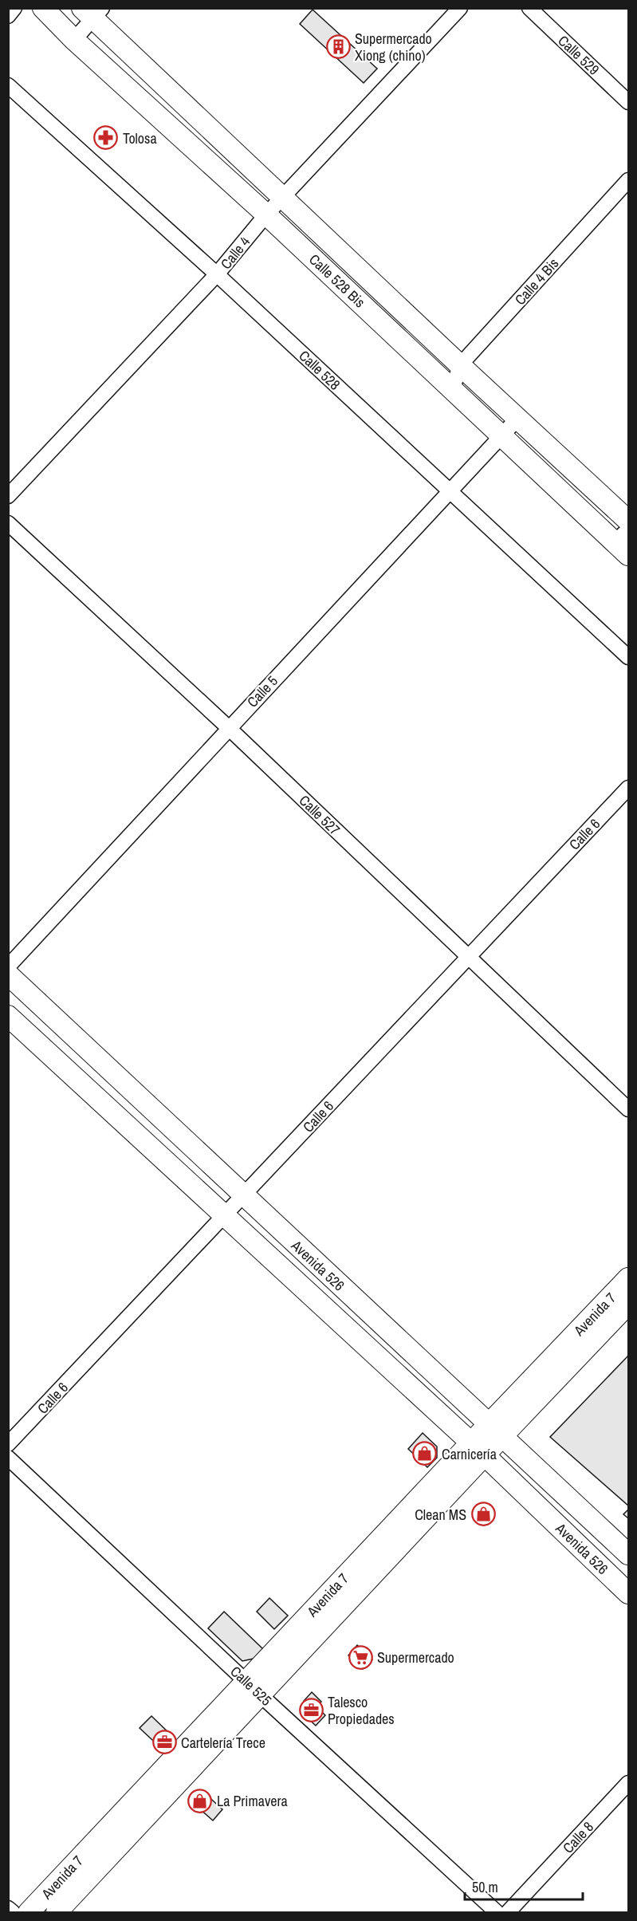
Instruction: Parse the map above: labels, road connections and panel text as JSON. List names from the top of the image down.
{
  "streets": {
    "main road": ["Calle 528 Bis", "Avenida 526", "Avenida 7"],
    "street": [
      "Calle 529",
      "Calle 4",
      "Calle 4 Bis",
      "Calle 528",
      "Calle 5",
      "Calle 527",
      "Calle 6",
      "Calle 525",
      "Calle 8"
    ]
  },
  "crossings": [
    ["Calle 4", "Calle 528 Bis"],
    ["Calle 4", "Calle 528"],
    ["Calle 528 Bis", "Calle 4 Bis"],
    ["Calle 528 Bis", "Calle 5"],
    ["Calle 528", "Calle 5"],
    ["Calle 5", "Calle 527"],
    ["Calle 527", "Calle 6"],
    ["Calle 6", "Avenida 526"],
    ["Avenida 526", "Avenida 7"],
    ["Avenida 7", "Calle 525"]
  ],
  "places": {
    "building": ["Supermercado Xiong (chino)"],
    "pharmacy": ["Tolosa"],
    "shop": ["Carnicería", "Clean MS", "La Primavera"],
    "supermarket": ["Supermercado"],
    "office": ["Talesco Propiedades", "Cartelería Trece"]
  },
  "scale_bar": "50 m"
}
